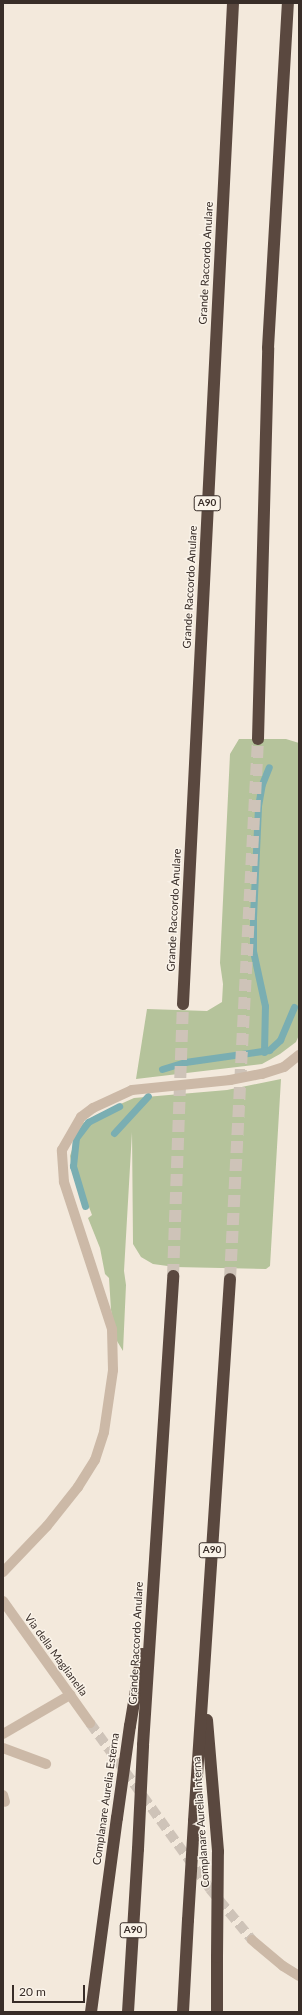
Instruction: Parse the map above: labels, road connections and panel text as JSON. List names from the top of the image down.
{
  "streets": {
    "highway": [
      "Grande Raccordo Anulare",
      "A90",
      "Complanare Aurelia Esterna",
      "Complanare Aurelia Interna"
    ],
    "street": ["Via della Maglianella"]
  },
  "crossings": [
    ["Grande Raccordo Anulare", "Complanare Aurelia Esterna"],
    ["A90", "Complanare Aurelia Interna"]
  ],
  "scale_bar": "20 m"
}
